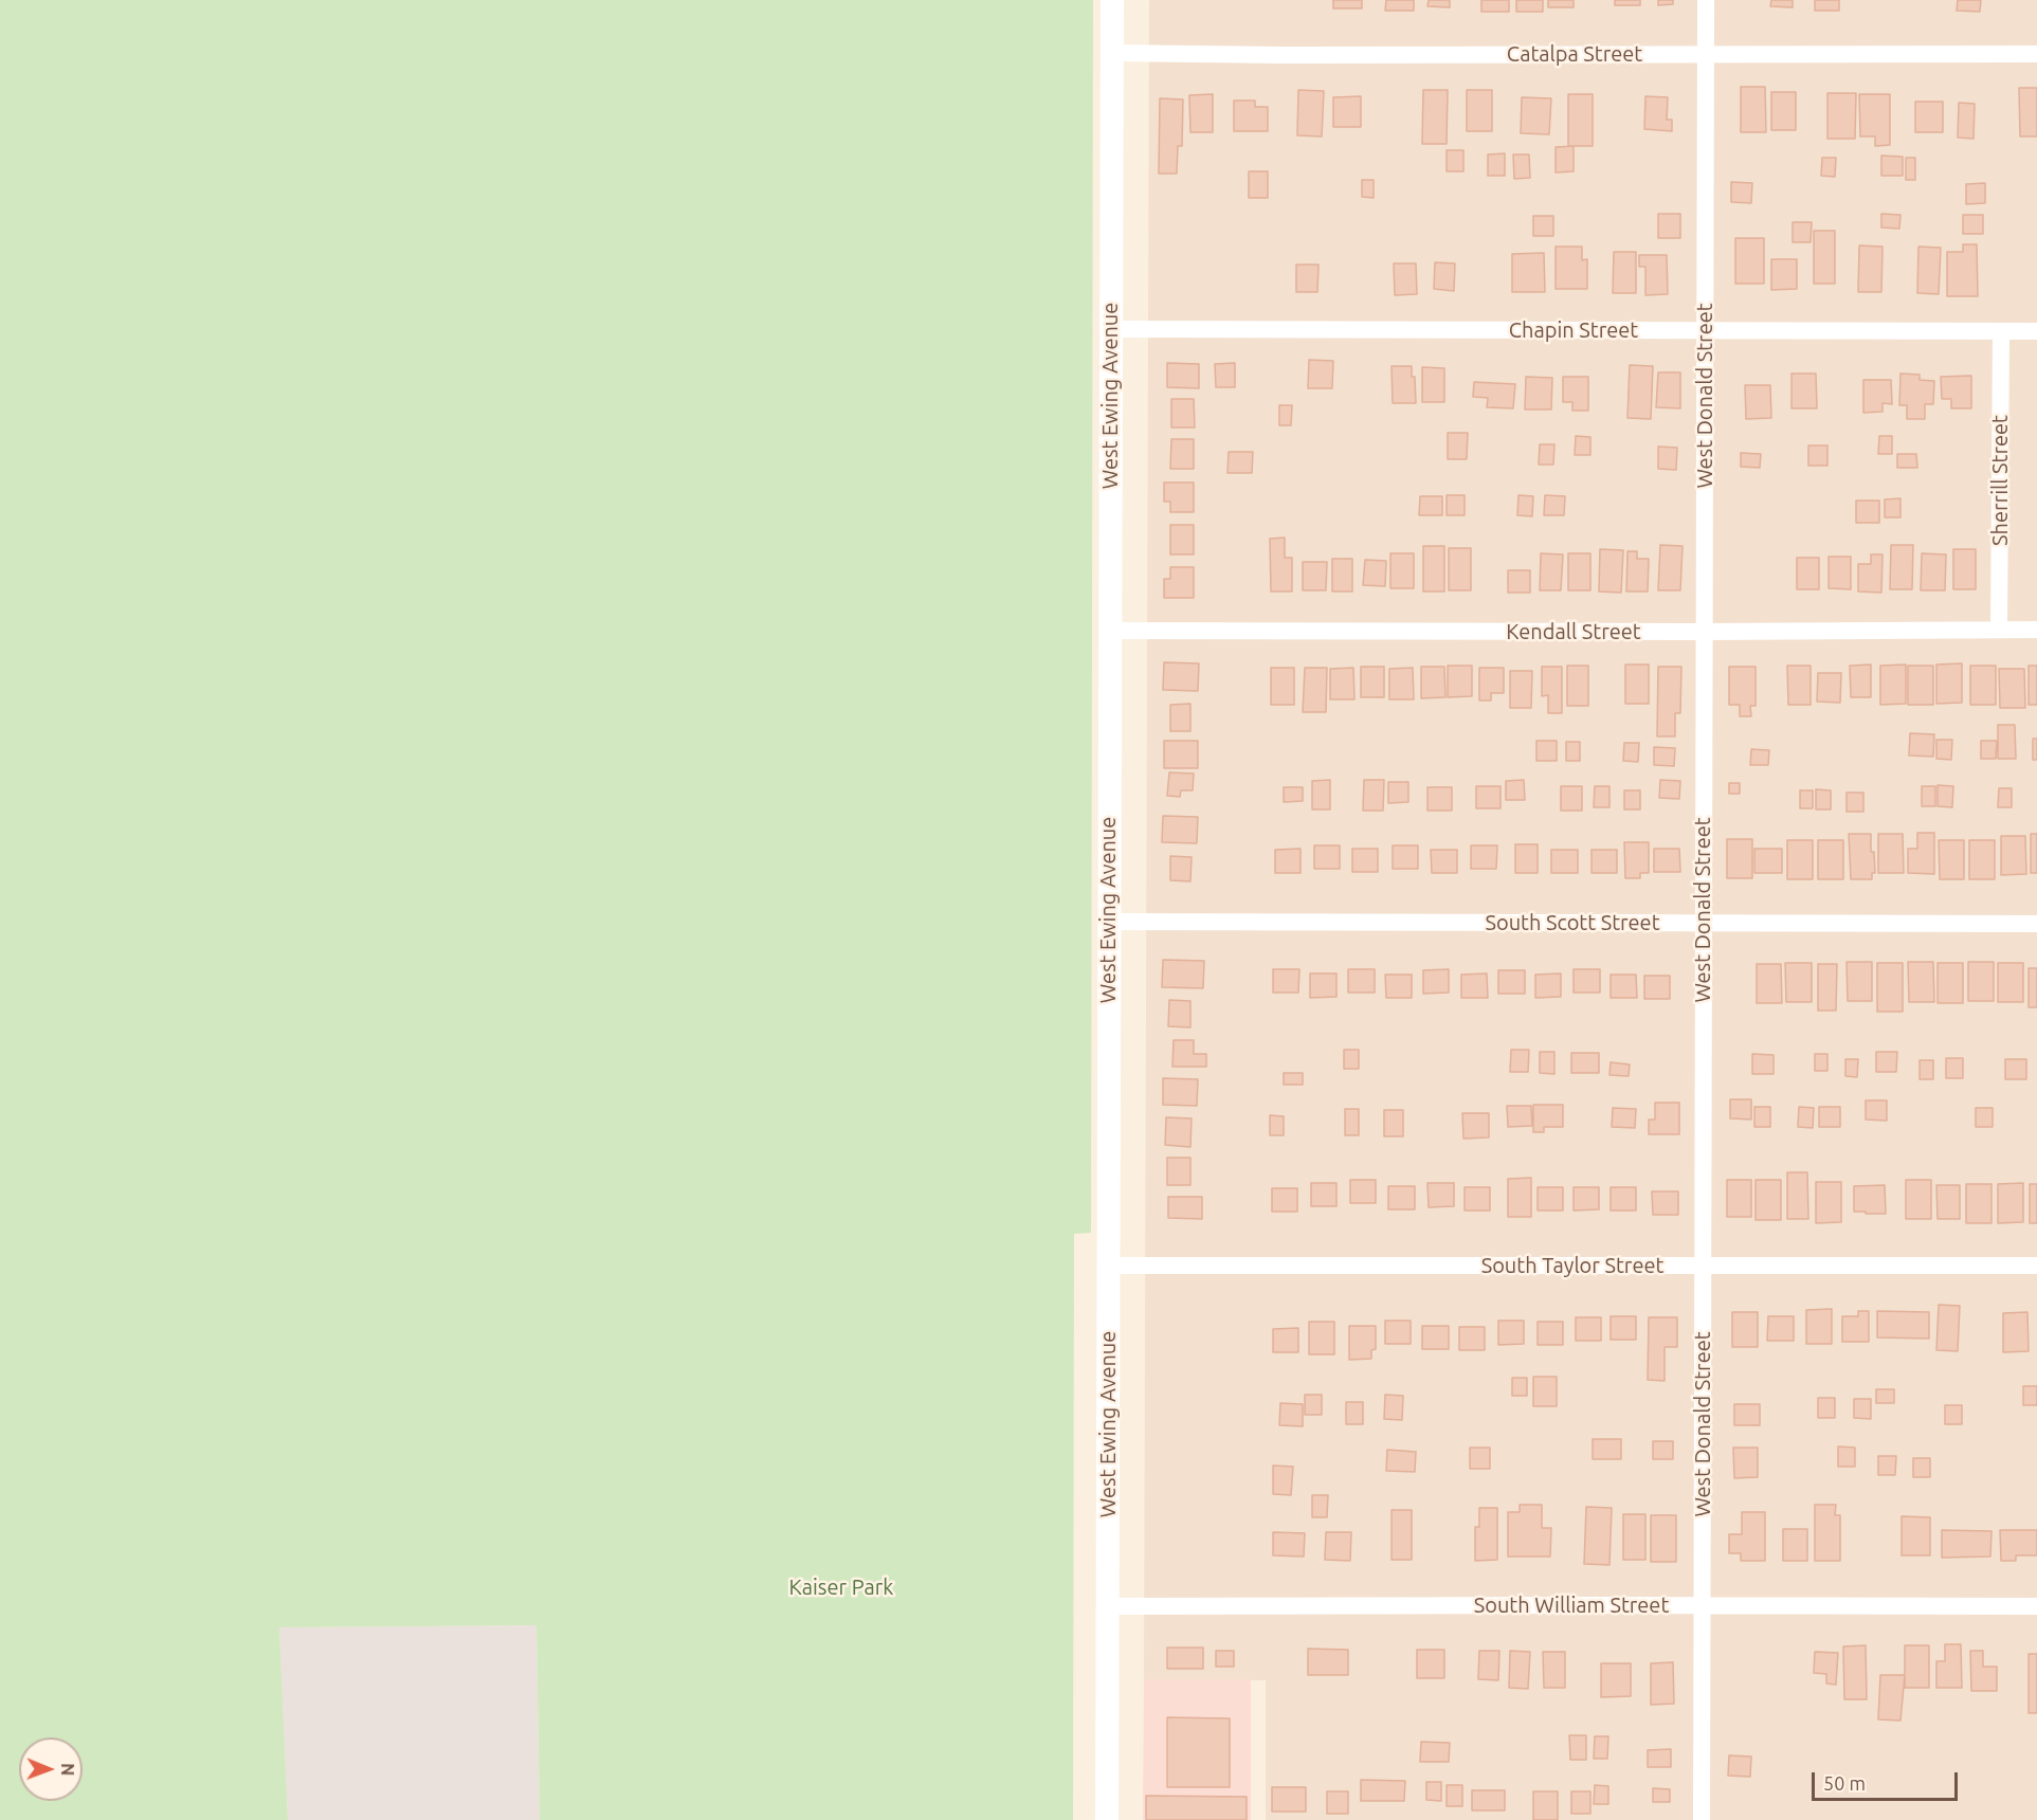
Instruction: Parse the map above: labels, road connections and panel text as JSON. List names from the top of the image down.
{
  "streets": {
    "street": [
      "Catalpa Street",
      "Chapin Street",
      "West Ewing Avenue",
      "West Donald Street",
      "Sherrill Street",
      "Kendall Street",
      "South Scott Street",
      "South Taylor Street",
      "South William Street"
    ]
  },
  "crossings": [
    ["Catalpa Street", "West Ewing Avenue"],
    ["Catalpa Street", "West Donald Street"],
    ["Chapin Street", "West Ewing Avenue"],
    ["Chapin Street", "West Donald Street"],
    ["Chapin Street", "Sherrill Street"],
    ["West Ewing Avenue", "Kendall Street"],
    ["West Ewing Avenue", "South Scott Street"],
    ["West Ewing Avenue", "South Taylor Street"],
    ["West Ewing Avenue", "South William Street"],
    ["West Donald Street", "Kendall Street"],
    ["West Donald Street", "South Scott Street"],
    ["West Donald Street", "South Taylor Street"],
    ["West Donald Street", "South William Street"],
    ["Sherrill Street", "Kendall Street"]
  ],
  "parks": ["Kaiser Park"],
  "scale_bar": "50 m",
  "north": "right"
}
